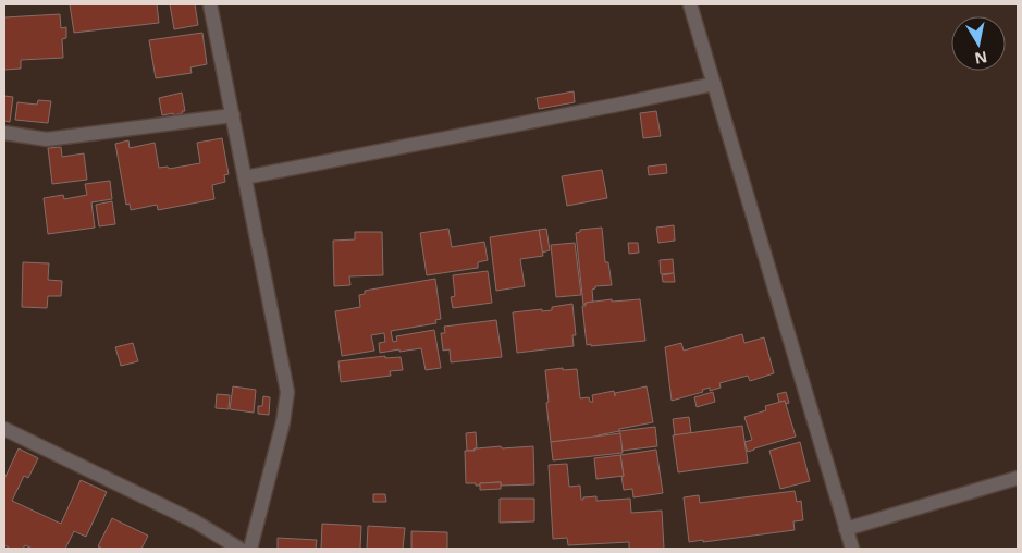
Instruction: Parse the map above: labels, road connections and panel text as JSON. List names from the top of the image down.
{
  "north": "bottom"
}
